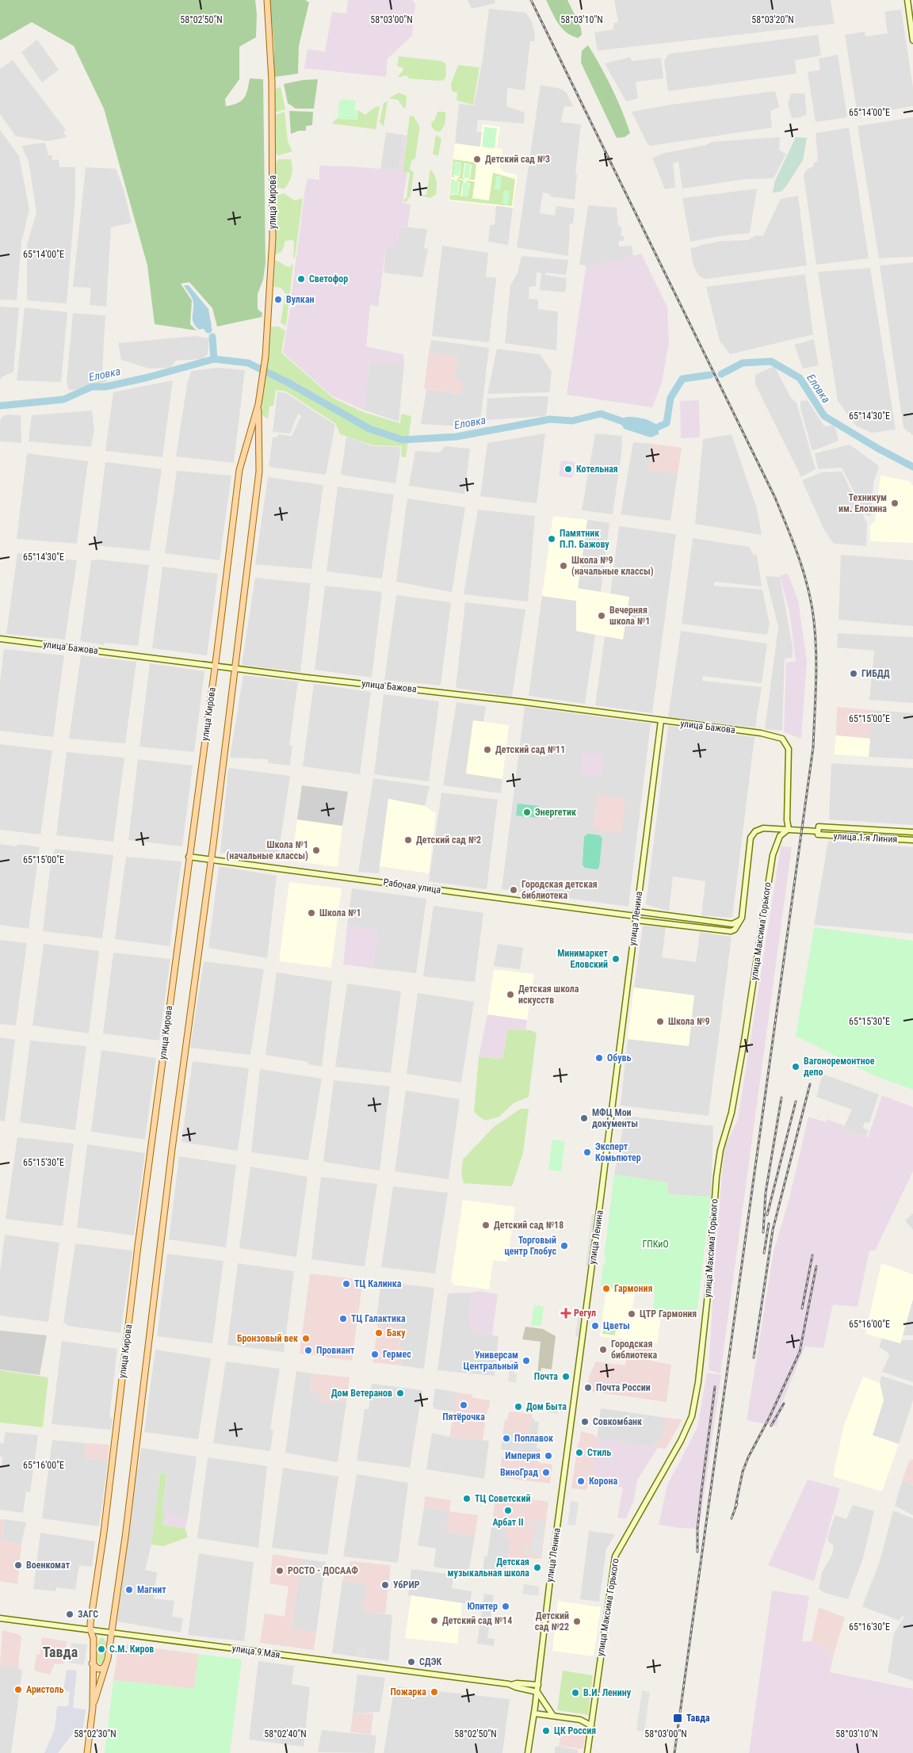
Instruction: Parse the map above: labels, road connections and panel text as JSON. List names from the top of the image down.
{
  "streets": {
    "main road": ["улица Кирова"],
    "street": [
      "улица Бажова",
      "улица 1-я Линия",
      "Рабочая улица",
      "улица Ленина",
      "улица Максима Горького",
      "улица 9 Мая"
    ]
  },
  "crossings": [
    ["улица Кирова", "улица Бажова"],
    ["улица Кирова", "Рабочая улица"],
    ["улица Кирова", "улица 9 Мая"],
    ["улица Бажова", "улица 1-я Линия"],
    ["улица Бажова", "улица Ленина"],
    ["улица Бажова", "улица Максима Горького"],
    ["улица 1-я Линия", "Рабочая улица"],
    ["улица 1-я Линия", "улица Максима Горького"],
    ["Рабочая улица", "улица Ленина"],
    ["улица Ленина", "улица 9 Мая"]
  ],
  "districts": ["Тавда"],
  "water": ["Еловка"],
  "parks": ["ГПКиО"],
  "places": {
    "other": [
      "Детский сад №3",
      "Светофор",
      "Вулкан",
      "Котельная",
      "Техникум им. Елохина",
      "Памятник П.П. Бажову",
      "Школа №9 (начальные классы)",
      "Вечерняя школа №1",
      "ГИБДД",
      "Детский сад №11",
      "Энергетик",
      "Детский сад №2",
      "Школа №1 (начальные классы)",
      "Городская детская библиотека",
      "Школа №1",
      "Минимаркет Еловский",
      "Детская школа искусств",
      "Школа №9",
      "Обувь",
      "Вагоноремонтное депо",
      "МФЦ Мои документы",
      "Эксперт Комьпютер",
      "Детский сад №18",
      "Торговый центр Глобус",
      "ТЦ Калинка",
      "Гармония",
      "ЦТР Гармония",
      "ТЦ Галактика",
      "Цветы",
      "Баку",
      "Бронзовый век",
      "Городская библиотека",
      "Провиант",
      "Гермес",
      "Универсам Центральный",
      "Почта",
      "Почта России",
      "Дом Ветеранов",
      "Пятёрочка",
      "Дом Быта",
      "Совкомбанк",
      "Поплавок",
      "Стиль",
      "Империя",
      "ВиноГрад",
      "Корона",
      "ТЦ Советский",
      "Арбат II",
      "Военкомат",
      "Детская музыкальная школа",
      "РОСТО - ДОСААФ",
      "УбРИР",
      "Магнит",
      "Юпитер",
      "ЗАГС",
      "Детский сад №14",
      "Детский сад №22",
      "С.М. Киров",
      "СДЭК",
      "Аристоль",
      "Пожарка",
      "В.И. Ленину",
      "ЦК Россия"
    ],
    "health": ["Регул"],
    "transit": ["Тавда"]
  },
  "coordinates": [
    "58°02'50\"N",
    "58°03'00\"N",
    "58°03'10\"N",
    "58°03'20\"N",
    "65°14'00\"E",
    "65°14'30\"E",
    "65°15'00\"E",
    "65°15'30\"E",
    "65°16'00\"E",
    "65°16'30\"E",
    "58°02'30\"N",
    "58°02'40\"N"
  ]
}
